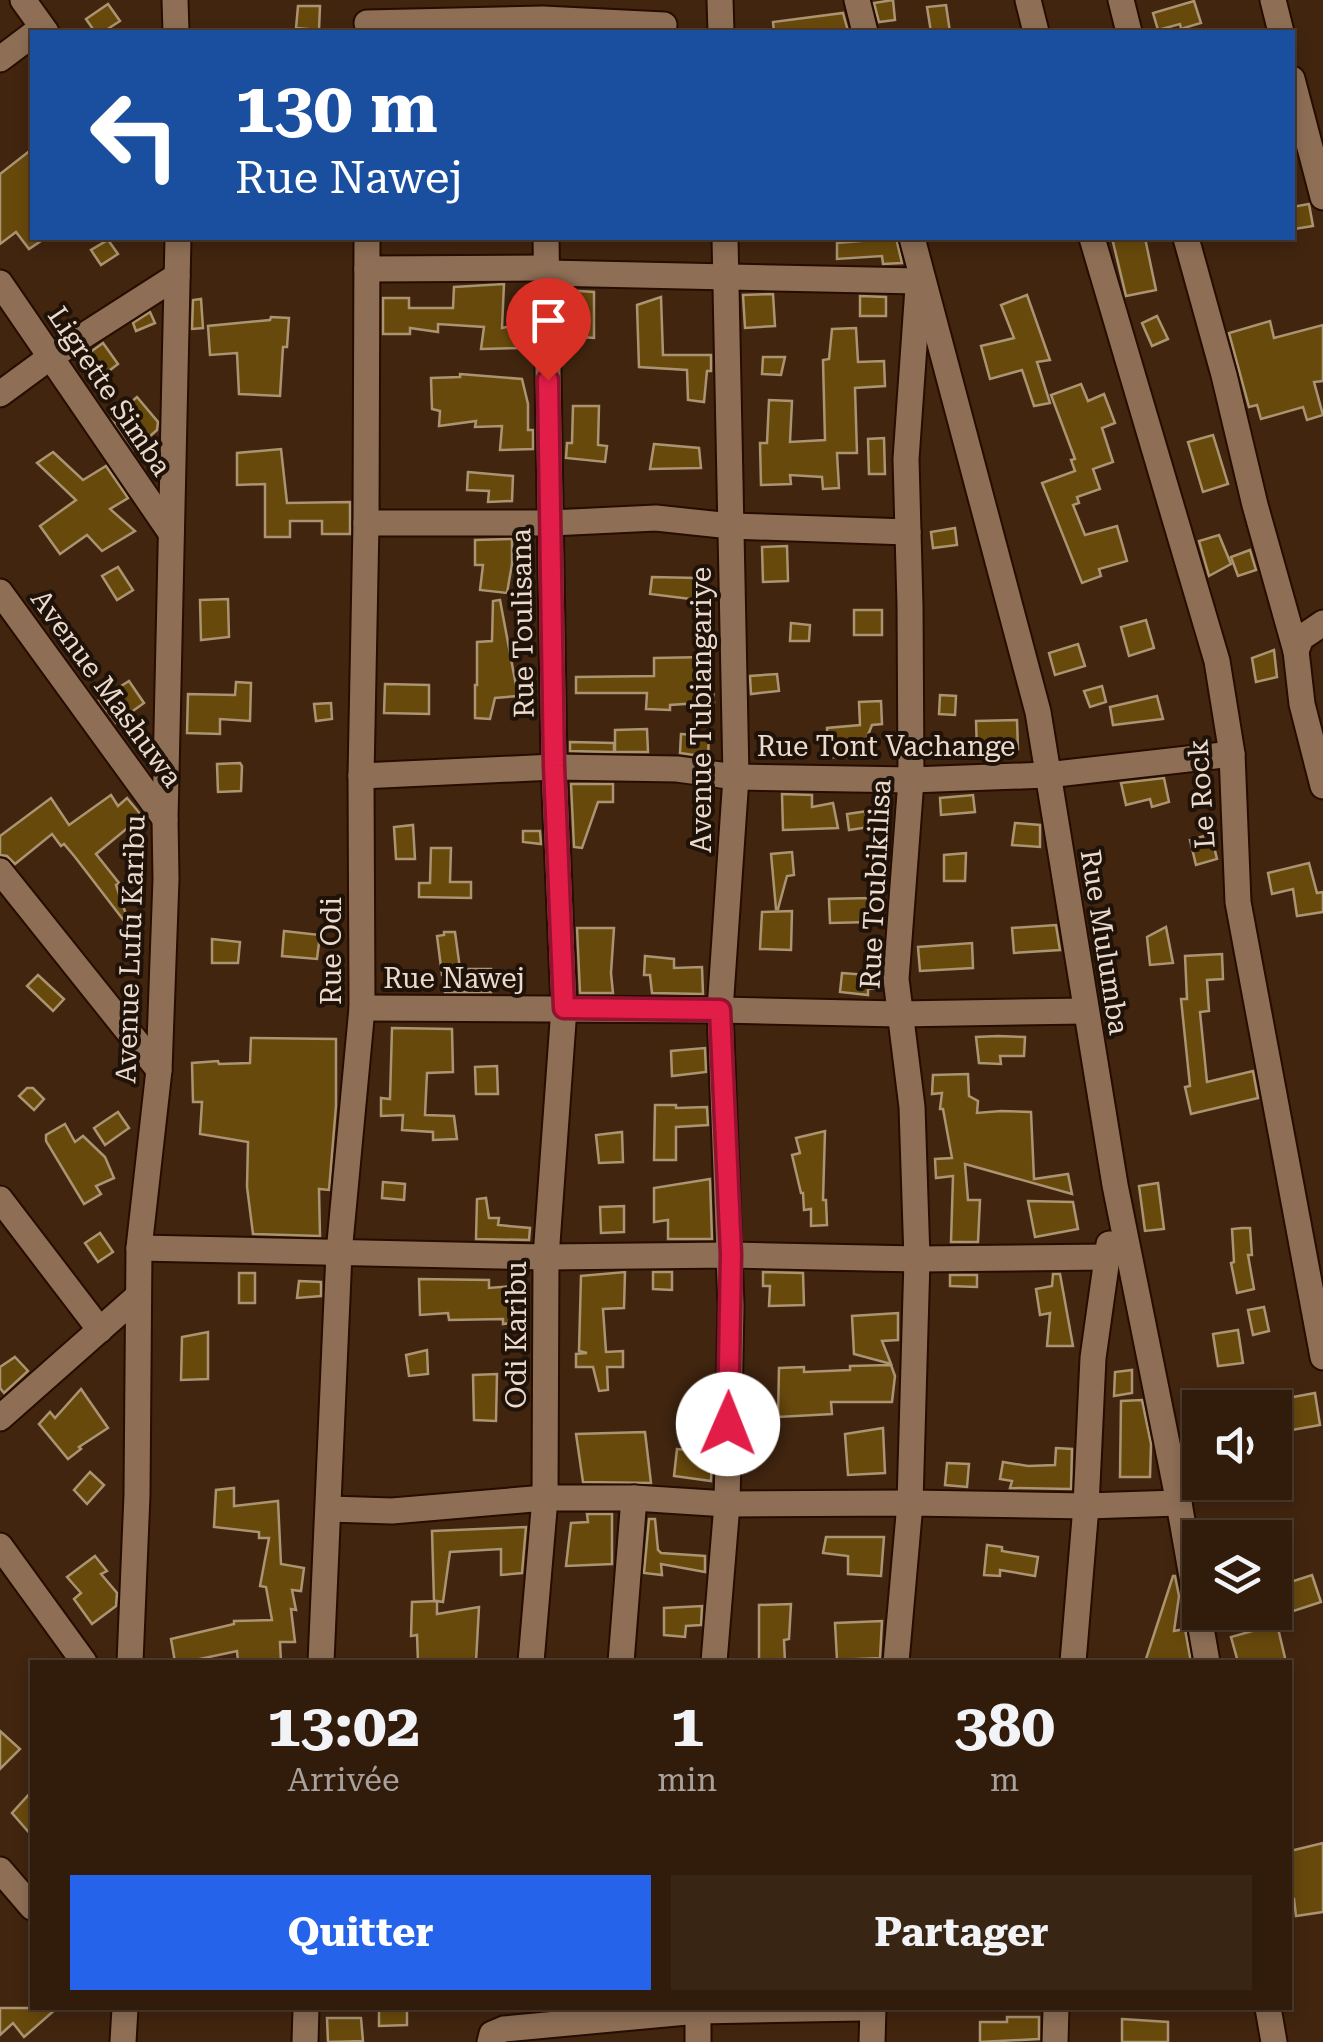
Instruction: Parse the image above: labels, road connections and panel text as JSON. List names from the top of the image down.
{
  "streets": {
    "street": [
      "Ligrette Simba",
      "Rue Toulisana",
      "Avenue Mashuwa",
      "Avenue Tubiangariye",
      "Rue Tont Vachange",
      "Le Rock",
      "Rue Toubikilisa",
      "Rue Mulumba",
      "Avenue Lufu Karibu",
      "Rue Odi",
      "Rue Nawej",
      "Odi Karibu"
    ]
  },
  "crossings": [
    ["Ligrette Simba", "Avenue Lufu Karibu"],
    ["Rue Toulisana", "Rue Tont Vachange"],
    ["Rue Toulisana", "Rue Nawej"],
    ["Rue Toulisana", "Odi Karibu"],
    ["Avenue Mashuwa", "Avenue Lufu Karibu"],
    ["Avenue Tubiangariye", "Rue Tont Vachange"],
    ["Avenue Tubiangariye", "Rue Nawej"],
    ["Rue Tont Vachange", "Le Rock"],
    ["Rue Tont Vachange", "Rue Toubikilisa"],
    ["Rue Tont Vachange", "Rue Mulumba"],
    ["Rue Tont Vachange", "Rue Odi"],
    ["Rue Toubikilisa", "Rue Mulumba"],
    ["Rue Toubikilisa", "Rue Nawej"],
    ["Rue Mulumba", "Rue Nawej"],
    ["Rue Odi", "Rue Nawej"],
    ["Rue Nawej", "Odi Karibu"]
  ],
  "page": {
    "turn": ["130 m", "Rue Nawej"],
    "eta": [
      "13:02",
      "Arrivée",
      "1",
      "min",
      "380",
      "m"
    ],
    "buttons": ["Quitter", "Partager"]
  }
}
